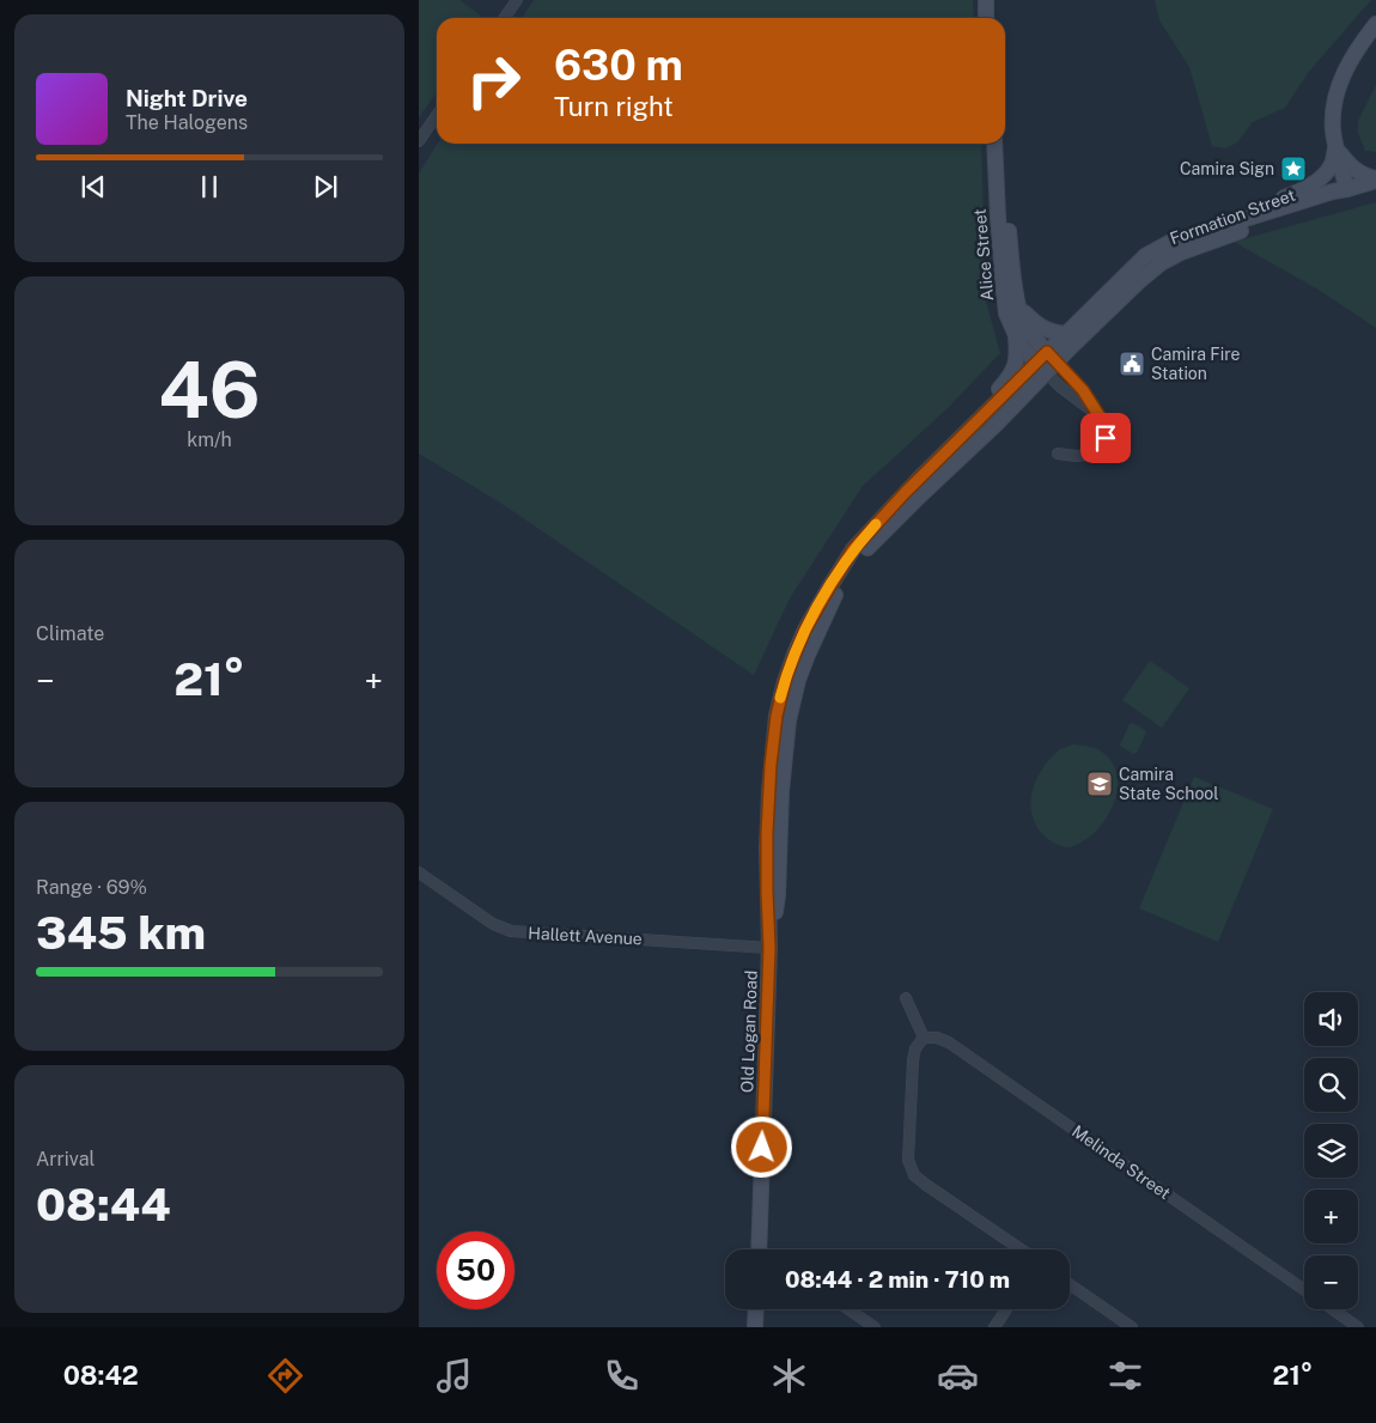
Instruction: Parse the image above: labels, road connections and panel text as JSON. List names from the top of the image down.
{
  "streets": {
    "main road": ["Formation Street", "Alice Street", "Old Logan Road"],
    "street": ["Hallett Avenue", "Melinda Street"]
  },
  "crossings": [
    ["Formation Street", "Alice Street"],
    ["Formation Street", "Old Logan Road"],
    ["Alice Street", "Old Logan Road"],
    ["Hallett Avenue", "Old Logan Road"]
  ],
  "places": {
    "place": ["Camira Sign"],
    "public building": ["Camira Fire Station"],
    "school or university": ["Camira State School"]
  },
  "page": {
    "turn": ["630 m", "Turn right"],
    "song": ["Night Drive", "The Halogens"],
    "tile": [
      ["46", "km/h"],
      "Climate",
      ["Range · 69%", "345 km"],
      ["Arrival", "08:44"]
    ],
    "heat": ["−", "21°", "+"],
    "map_buttons": ["+", "−"],
    "limit": "50",
    "trip": "08:44 · 2 min · 710 m",
    "tabs": ["08:42", "21°"]
  }
}
